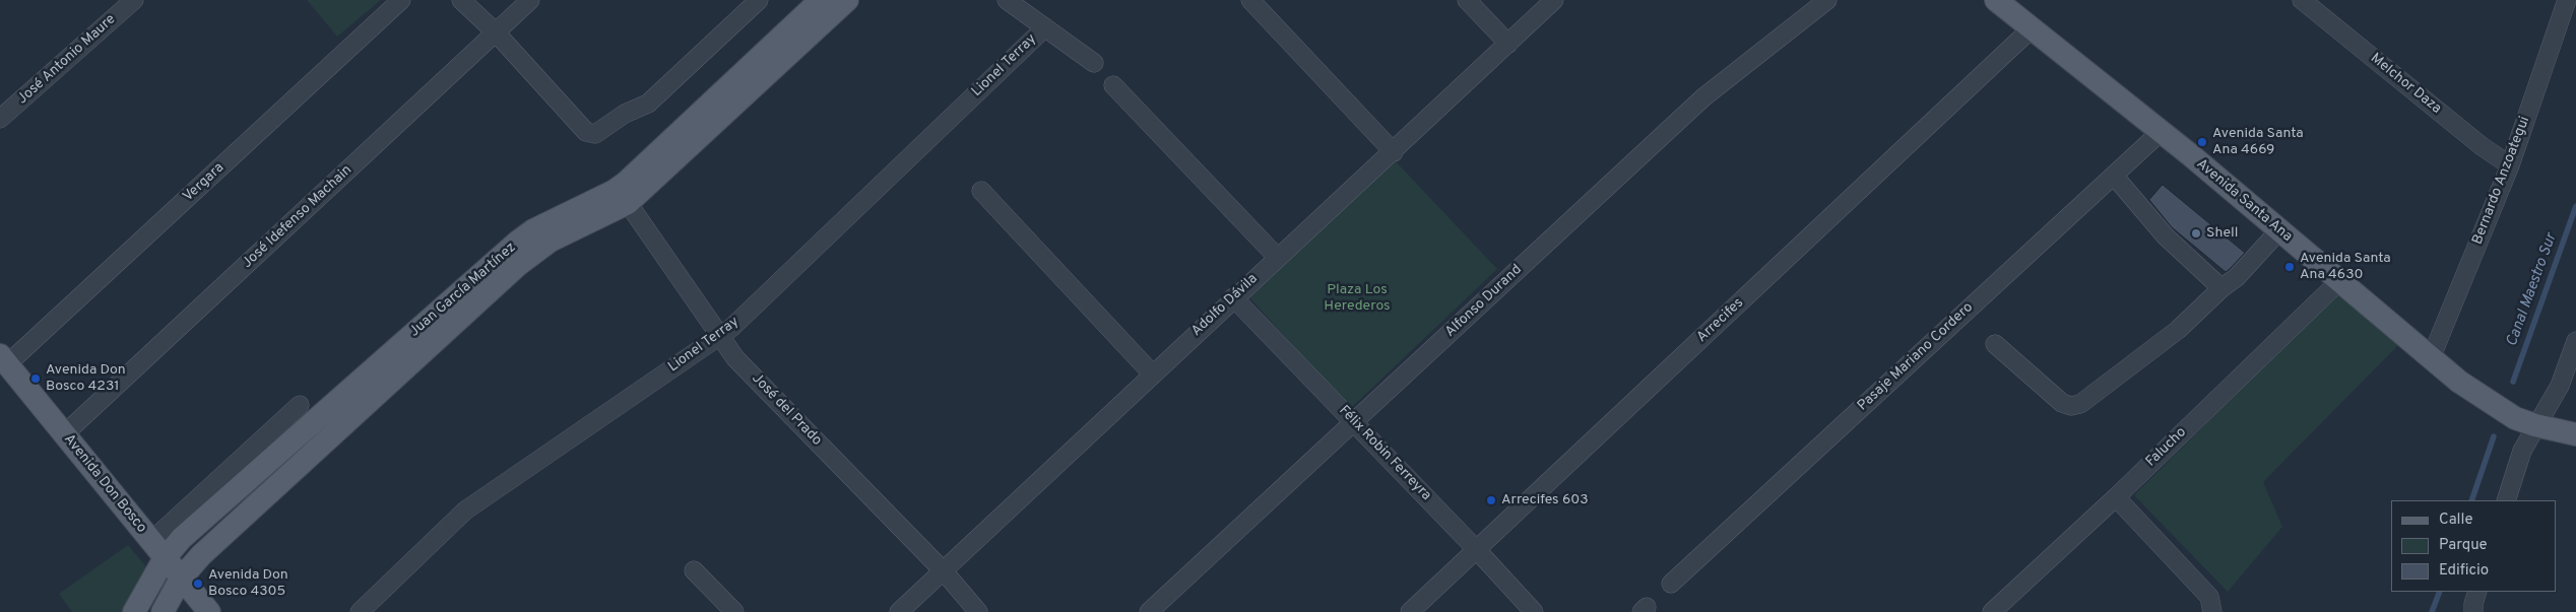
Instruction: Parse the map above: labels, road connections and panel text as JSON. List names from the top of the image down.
{
  "streets": {
    "main road": ["Avenida Santa Ana", "Juan García Martínez", "Avenida Don Bosco"],
    "street": [
      "José Antonio Maure",
      "Lionel Terray",
      "Melchor Daza",
      "Bernardo Anzoategui",
      "Vergara",
      "José Idefenso Machain",
      "Alfonso Durand",
      "Adolfo Dávila",
      "Arrecifes",
      "Pasaje Mariano Cordero",
      "José del Prado",
      "Falucho",
      "Félix Robin Ferreyra"
    ]
  },
  "crossings": [
    ["Lionel Terray", "José del Prado"],
    ["Melchor Daza", "Bernardo Anzoategui"],
    ["Bernardo Anzoategui", "Avenida Santa Ana"],
    ["Vergara", "Avenida Don Bosco"],
    ["Avenida Santa Ana", "Arrecifes"],
    ["Avenida Santa Ana", "Pasaje Mariano Cordero"],
    ["Avenida Santa Ana", "Falucho"],
    ["José Idefenso Machain", "Avenida Don Bosco"],
    ["Juan García Martínez", "José del Prado"],
    ["Juan García Martínez", "Avenida Don Bosco"],
    ["Alfonso Durand", "Félix Robin Ferreyra"],
    ["Adolfo Dávila", "José del Prado"],
    ["Adolfo Dávila", "Félix Robin Ferreyra"],
    ["Arrecifes", "Félix Robin Ferreyra"]
  ],
  "water": ["Canal Maestro Sur"],
  "parks": ["Plaza Los Herederos"],
  "places": [
    "Avenida Santa Ana 4669",
    "Shell",
    "Avenida Santa Ana 4630",
    "Avenida Don Bosco 4231",
    "Arrecifes 603",
    "Avenida Don Bosco 4305"
  ],
  "legend": ["Calle", "Parque", "Edificio"]
}
